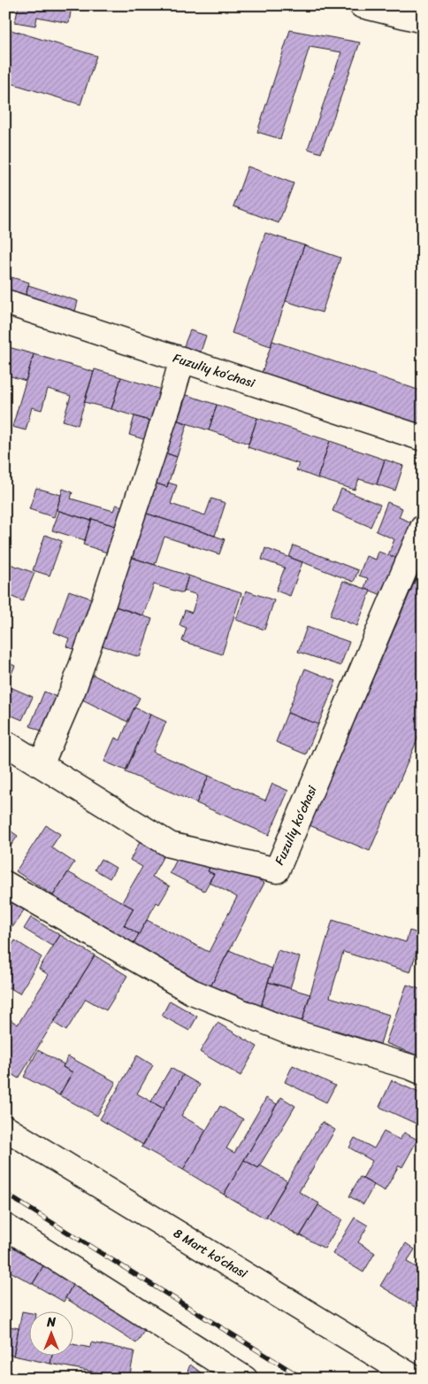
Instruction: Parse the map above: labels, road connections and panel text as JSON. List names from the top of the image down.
{
  "streets": {
    "street": ["Fuzuliy koʻchasi", "8 Mart koʻchasi"]
  },
  "north": "top"
}
